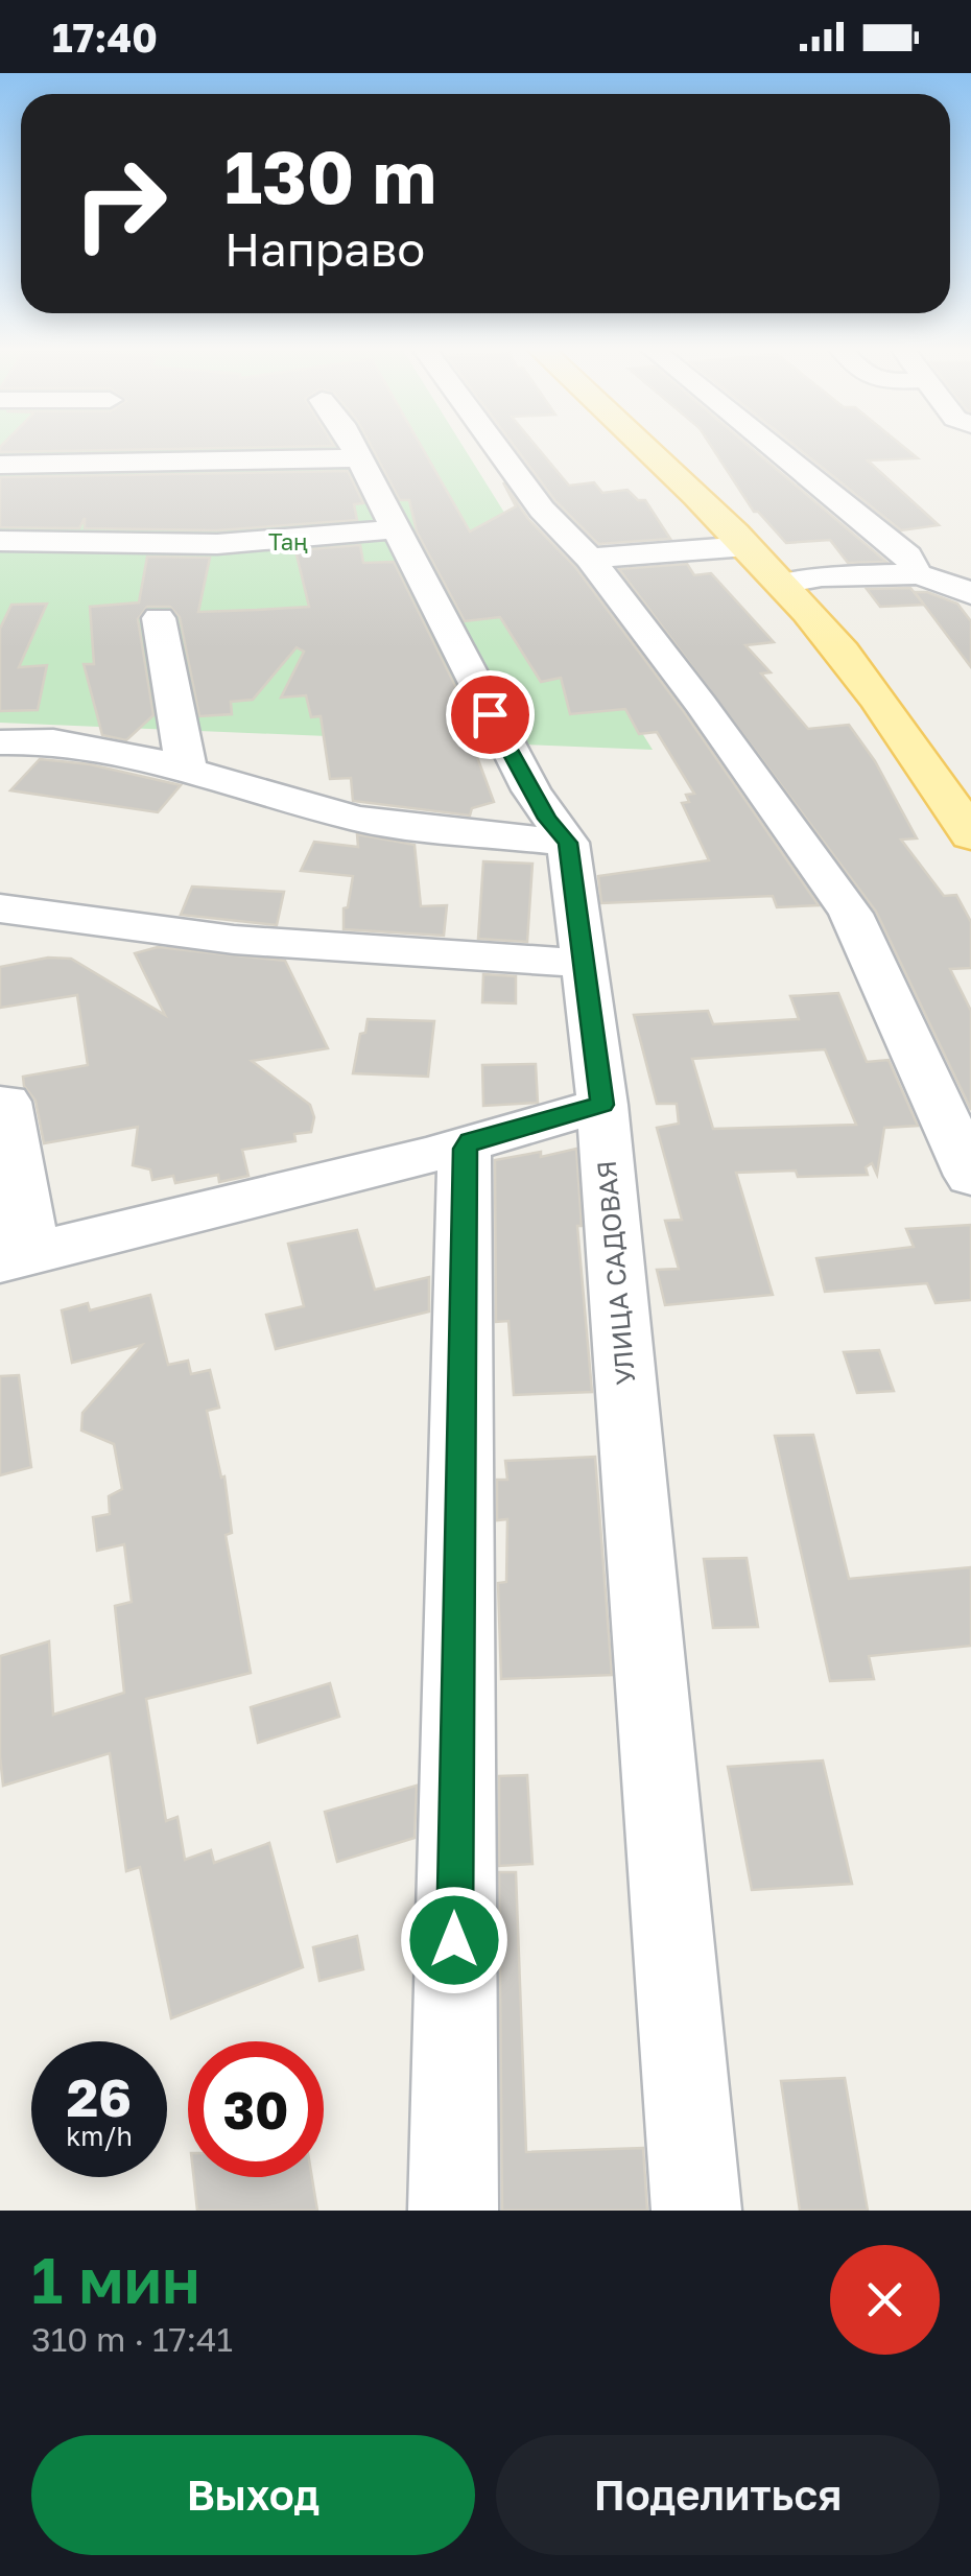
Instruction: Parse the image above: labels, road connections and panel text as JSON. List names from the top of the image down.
{
  "streets": {
    "street": ["УЛИЦА САДОВАЯ"]
  },
  "parks": ["Таң"],
  "page": {
    "status": "17:40",
    "turn": ["130 m", "Направо"],
    "speed": "26 km/h",
    "limit": "30",
    "heading": ["1 мин", "310 m · 17:41"],
    "buttons": ["Выход", "Поделиться"]
  }
}
